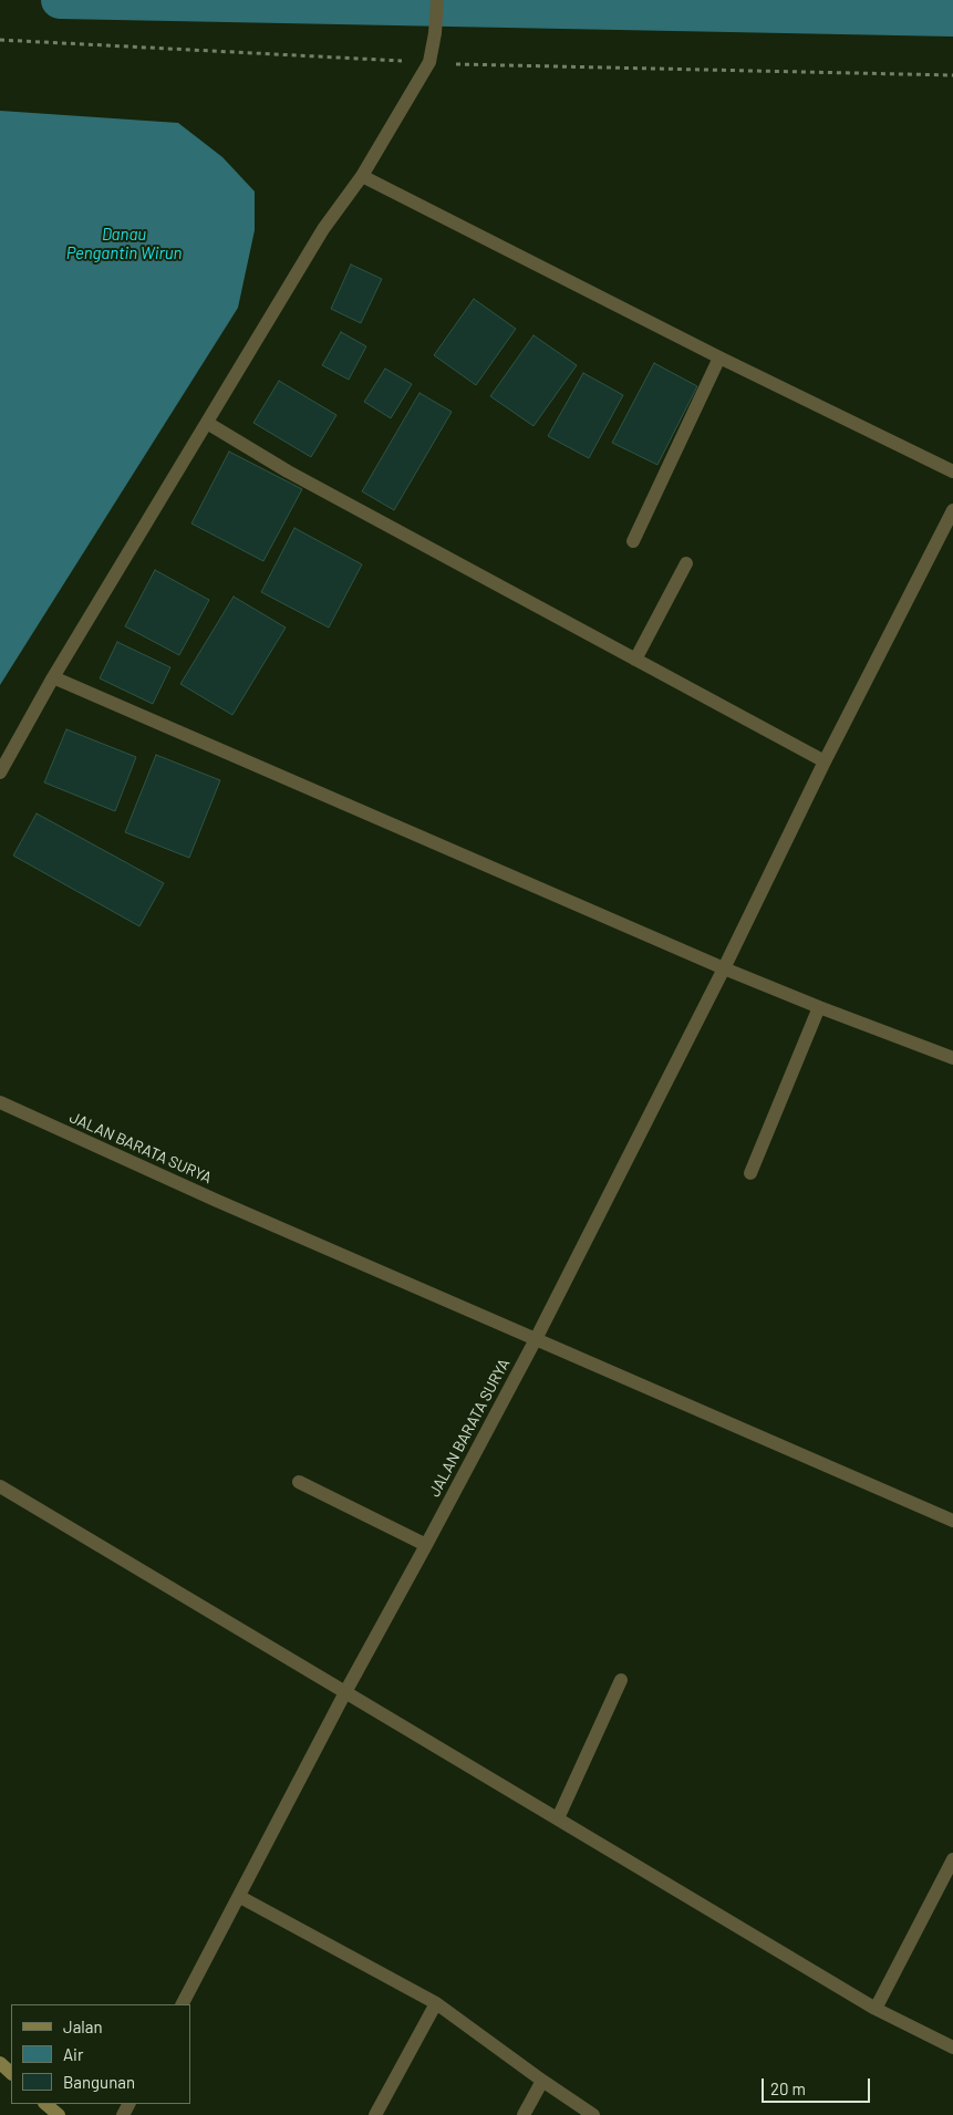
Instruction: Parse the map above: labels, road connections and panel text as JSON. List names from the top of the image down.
{
  "streets": {
    "street": ["JALAN BARATA SURYA"]
  },
  "water": ["Danau Pengantin Wirun"],
  "legend": ["Jalan", "Air", "Bangunan"],
  "scale_bar": "20 m"
}
